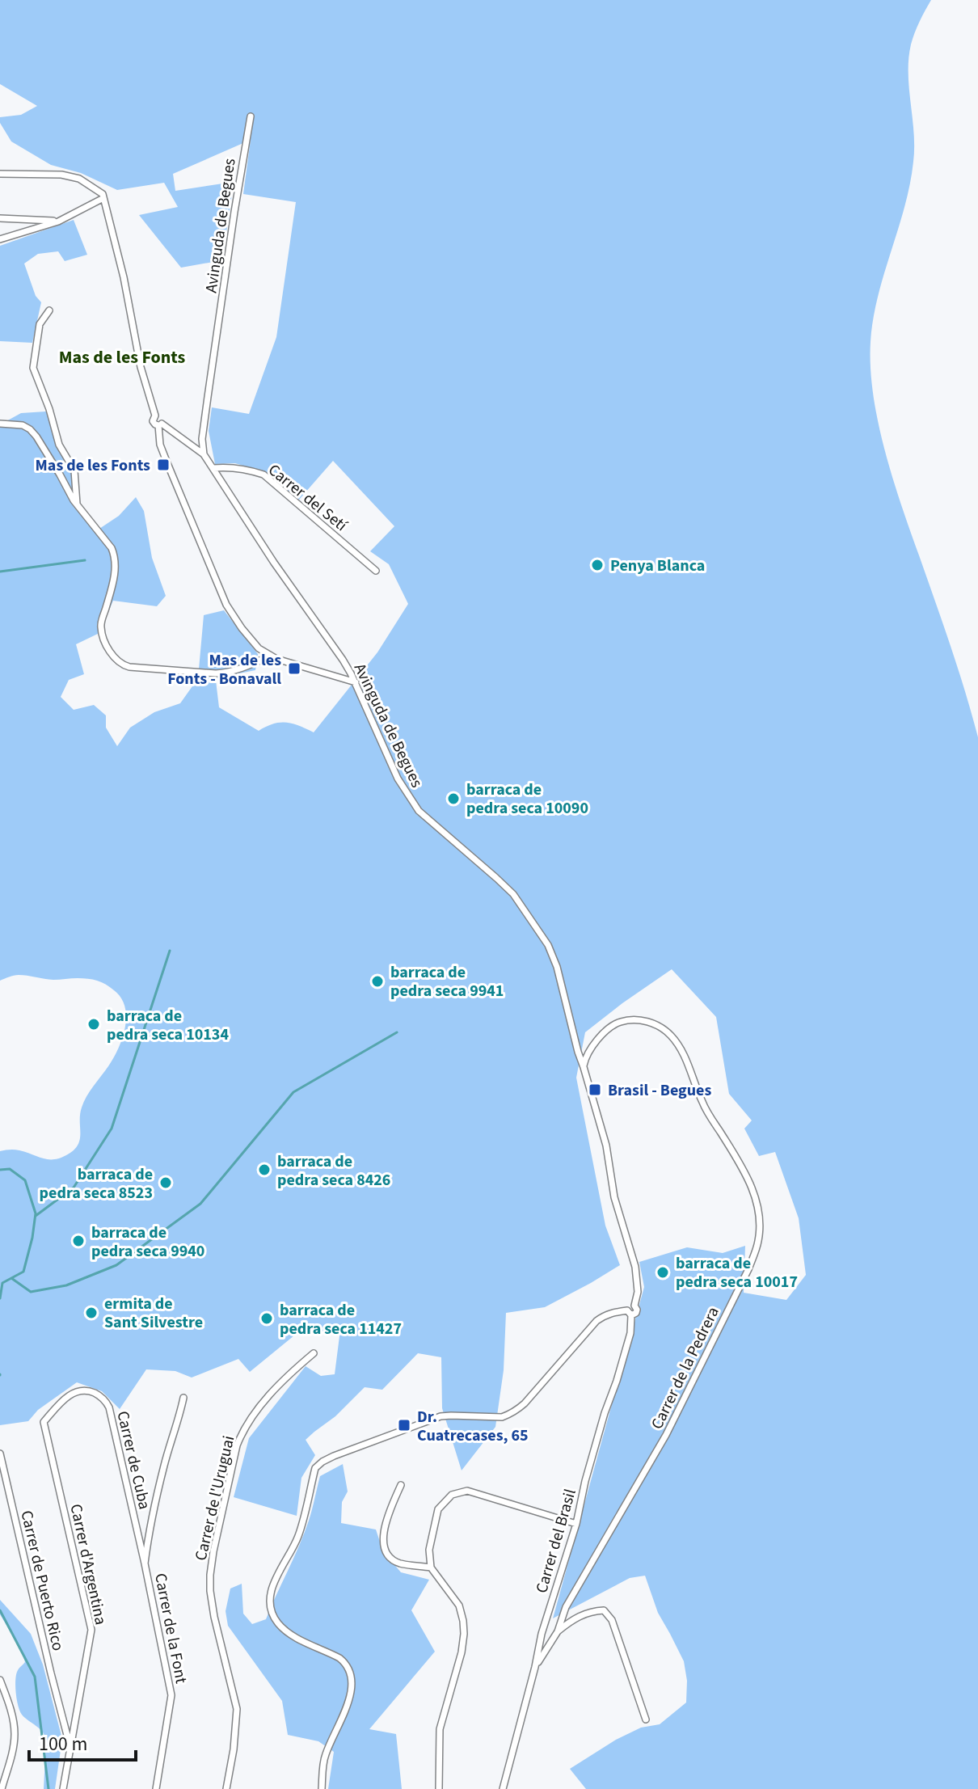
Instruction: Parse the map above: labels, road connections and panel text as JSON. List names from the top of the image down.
{
  "streets": {
    "street": [
      "Avinguda de Begues",
      "Carrer del Setí",
      "Carrer de la Pedrera",
      "Carrer de Cuba",
      "Carrer de l'Uruguai",
      "Carrer del Brasil",
      "Carrer d'Argentina",
      "Carrer de Puerto Rico",
      "Carrer de la Font"
    ]
  },
  "crossings": [
    ["Avinguda de Begues", "Carrer del Setí"],
    ["Avinguda de Begues", "Carrer de la Pedrera"],
    ["Avinguda de Begues", "Carrer del Brasil"],
    ["Carrer de la Pedrera", "Carrer del Brasil"],
    ["Carrer de Cuba", "Carrer d'Argentina"],
    ["Carrer de Cuba", "Carrer de la Font"],
    ["Carrer d'Argentina", "Carrer de Puerto Rico"]
  ],
  "districts": ["Mas de les Fonts"],
  "places": {
    "transit": [
      "Mas de les Fonts",
      "Mas de les Fonts - Bonavall",
      "Brasil - Begues",
      "Dr. Cuatrecases, 65"
    ],
    "other": [
      "Penya Blanca",
      "barraca de pedra seca 10090",
      "barraca de pedra seca 9941",
      "barraca de pedra seca 10134",
      "barraca de pedra seca 8426",
      "barraca de pedra seca 8523",
      "barraca de pedra seca 9940",
      "barraca de pedra seca 10017",
      "ermita de Sant Silvestre",
      "barraca de pedra seca 11427"
    ]
  },
  "scale_bar": "100 m"
}
